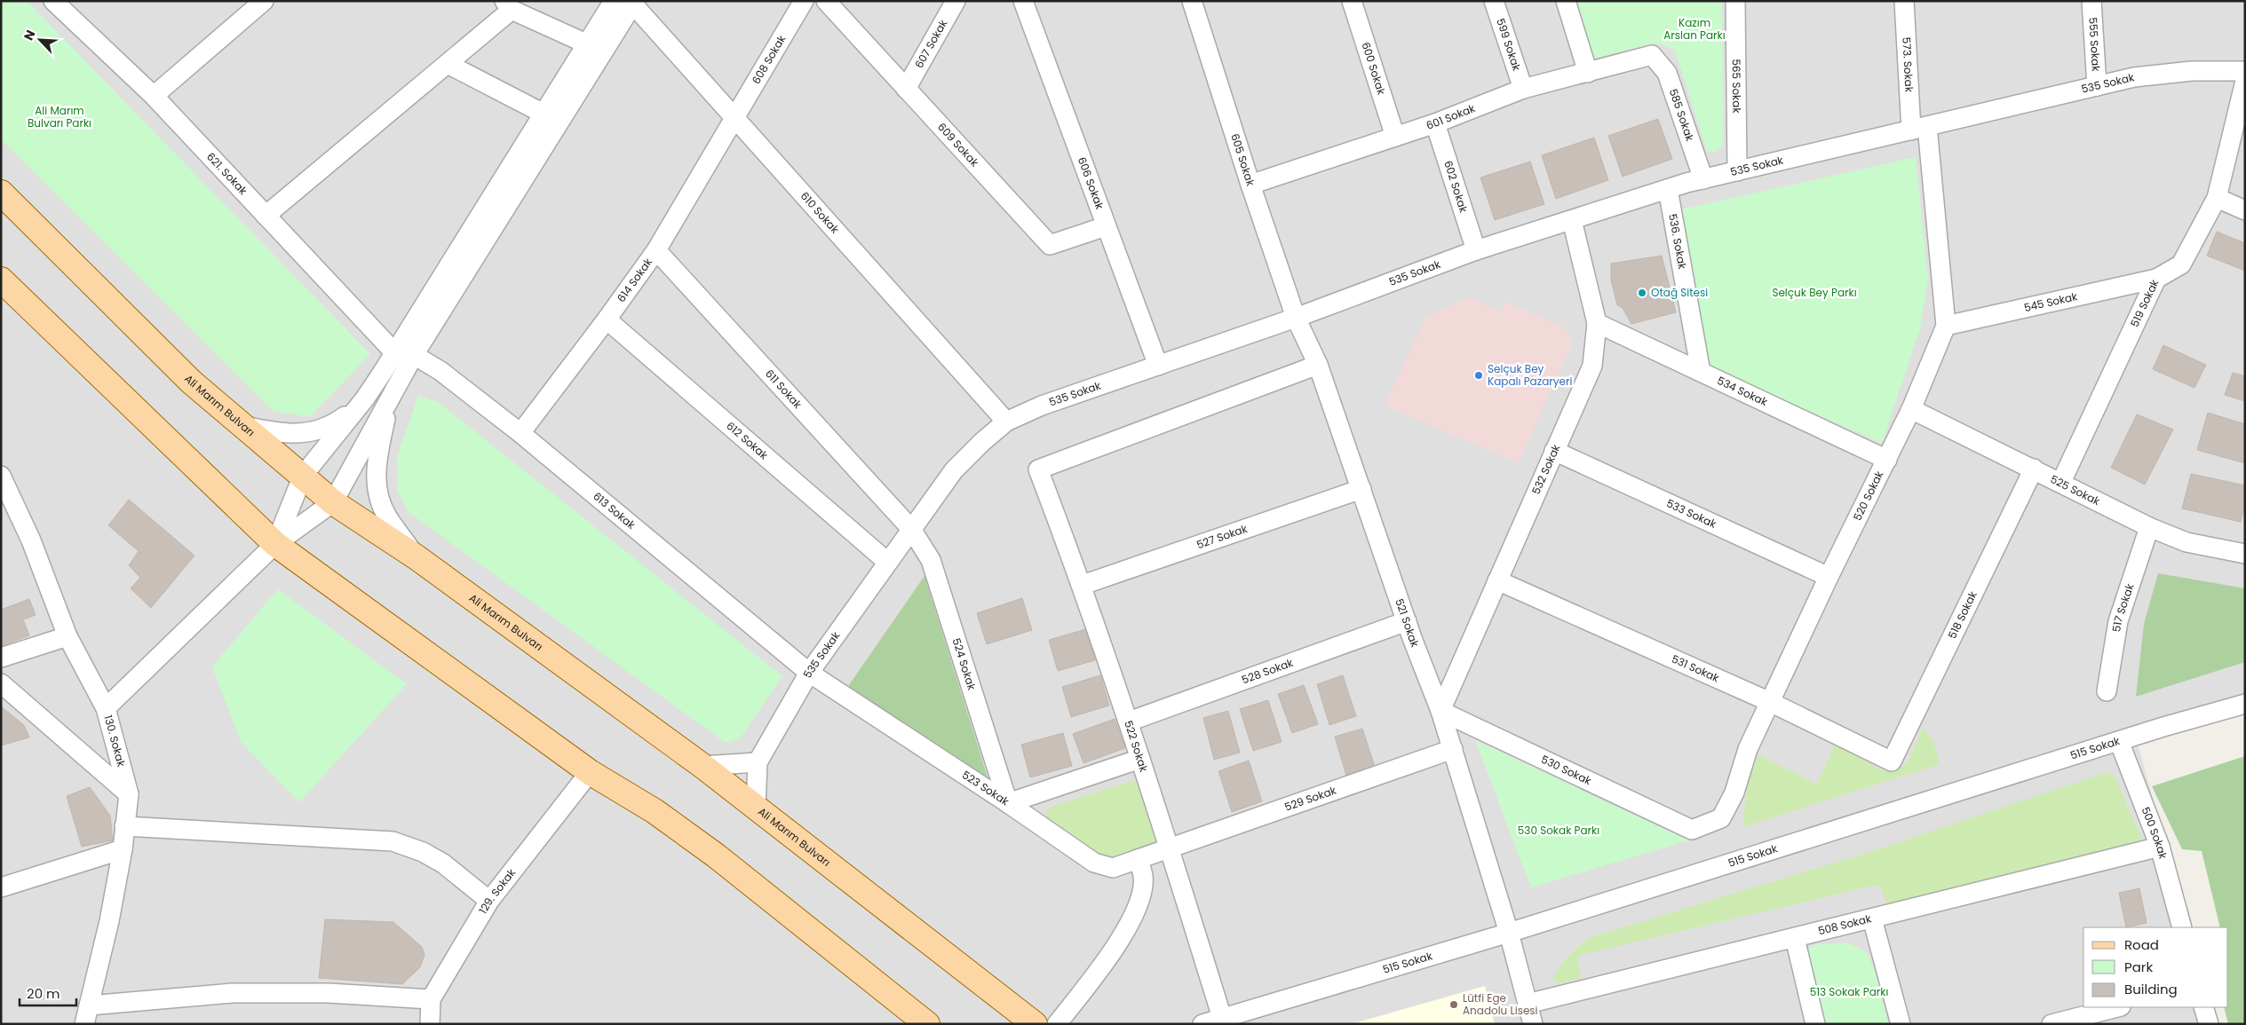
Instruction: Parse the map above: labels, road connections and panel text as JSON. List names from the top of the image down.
{
  "streets": {
    "main road": ["Ali Marım Bulvarı"],
    "street": [
      "555 Sokak",
      "607 Sokak",
      "599 Sokak",
      "608 Sokak",
      "573. Sokak",
      "600 Sokak",
      "535 Sokak",
      "565 Sokak",
      "585 Sokak",
      "601 Sokak",
      "609 Sokak",
      "605 Sokak",
      "621. Sokak",
      "606 Sokak",
      "602 Sokak",
      "610 Sokak",
      "536. Sokak",
      "614 Sokak",
      "545 Sokak",
      "519 Sokak",
      "611 Sokak",
      "534 Sokak",
      "612 Sokak",
      "532 Sokak",
      "525 Sokak",
      "520 Sokak",
      "613 Sokak",
      "533 Sokak",
      "527 Sokak",
      "517 Sokak",
      "518 Sokak",
      "521 Sokak",
      "524 Sokak",
      "531 Sokak",
      "528 Sokak",
      "130. Sokak",
      "522 Sokak",
      "515 Sokak",
      "530 Sokak",
      "523 Sokak",
      "529 Sokak",
      "500 Sokak",
      "129. Sokak",
      "508 Sokak"
    ]
  },
  "crossings": [
    ["555 Sokak", "535 Sokak"],
    ["607 Sokak", "609 Sokak"],
    ["599 Sokak", "601 Sokak"],
    ["608 Sokak", "610 Sokak"],
    ["608 Sokak", "614 Sokak"],
    ["573. Sokak", "535 Sokak"],
    ["573. Sokak", "520 Sokak"],
    ["600 Sokak", "601 Sokak"],
    ["535 Sokak", "565 Sokak"],
    ["535 Sokak", "585 Sokak"],
    ["535 Sokak", "605 Sokak"],
    ["535 Sokak", "606 Sokak"],
    ["535 Sokak", "602 Sokak"],
    ["535 Sokak", "610 Sokak"],
    ["535 Sokak", "536. Sokak"],
    ["535 Sokak", "611 Sokak"],
    ["535 Sokak", "612 Sokak"],
    ["535 Sokak", "532 Sokak"],
    ["535 Sokak", "520 Sokak"],
    ["535 Sokak", "613 Sokak"],
    ["535 Sokak", "521 Sokak"],
    ["535 Sokak", "524 Sokak"],
    ["535 Sokak", "523 Sokak"],
    ["585 Sokak", "601 Sokak"],
    ["601 Sokak", "605 Sokak"],
    ["601 Sokak", "602 Sokak"],
    ["609 Sokak", "606 Sokak"],
    ["605 Sokak", "521 Sokak"],
    ["610 Sokak", "614 Sokak"],
    ["536. Sokak", "534 Sokak"],
    ["614 Sokak", "611 Sokak"],
    ["614 Sokak", "612 Sokak"],
    ["614 Sokak", "613 Sokak"],
    ["545 Sokak", "519 Sokak"],
    ["545 Sokak", "520 Sokak"],
    ["519 Sokak", "525 Sokak"],
    ["611 Sokak", "524 Sokak"],
    ["534 Sokak", "532 Sokak"],
    ["534 Sokak", "520 Sokak"],
    ["532 Sokak", "533 Sokak"],
    ["532 Sokak", "521 Sokak"],
    ["532 Sokak", "531 Sokak"],
    ["532 Sokak", "530 Sokak"],
    ["525 Sokak", "520 Sokak"],
    ["525 Sokak", "517 Sokak"],
    ["525 Sokak", "518 Sokak"],
    ["520 Sokak", "533 Sokak"],
    ["520 Sokak", "531 Sokak"],
    ["520 Sokak", "530 Sokak"],
    ["613 Sokak", "523 Sokak"],
    ["527 Sokak", "521 Sokak"],
    ["527 Sokak", "522 Sokak"],
    ["518 Sokak", "531 Sokak"],
    ["521 Sokak", "528 Sokak"],
    ["521 Sokak", "522 Sokak"],
    ["521 Sokak", "515 Sokak"],
    ["521 Sokak", "530 Sokak"],
    ["521 Sokak", "529 Sokak"],
    ["521 Sokak", "508 Sokak"],
    ["524 Sokak", "523 Sokak"],
    ["528 Sokak", "522 Sokak"],
    ["522 Sokak", "515 Sokak"],
    ["522 Sokak", "523 Sokak"],
    ["522 Sokak", "529 Sokak"],
    ["515 Sokak", "500 Sokak"],
    ["523 Sokak", "529 Sokak"],
    ["500 Sokak", "508 Sokak"]
  ],
  "parks": [
    "Kazım Arslan Parkı",
    "Ali Marım Bulvarı Parkı",
    "Selçuk Bey Parkı",
    "530 Sokak Parkı",
    "513 Sokak Parkı"
  ],
  "places": ["Otağ Sitesi", "Selçuk Bey Kapalı Pazaryeri", "Lütfi Ege Anadolu Lisesi"],
  "legend": ["Road", "Park", "Building"],
  "scale_bar": "20 m",
  "north": "top left"
}
